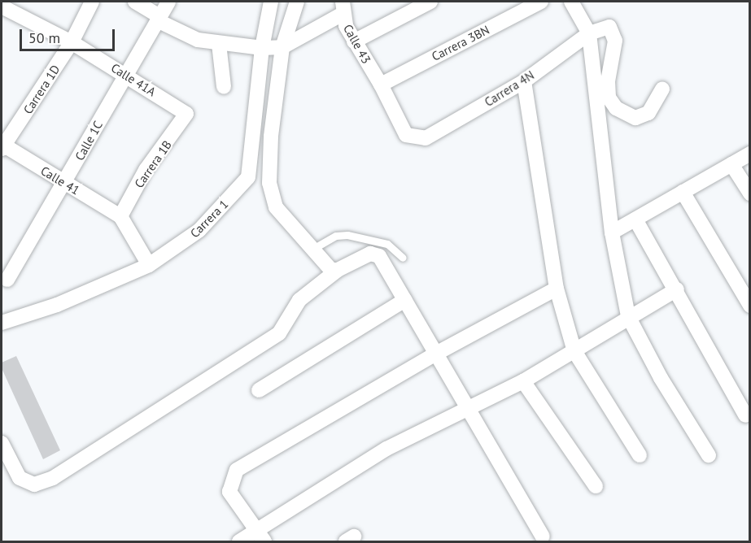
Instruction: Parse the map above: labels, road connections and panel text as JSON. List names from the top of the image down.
{
  "streets": {
    "street": [
      "Carrera 3BN",
      "Calle 43",
      "Calle 41A",
      "Carrera 4N",
      "Carrera 1D",
      "Calle 1C",
      "Carrera 1B",
      "Calle 41",
      "Carrera 1"
    ]
  },
  "crossings": [
    ["Carrera 3BN", "Calle 43"],
    ["Calle 43", "Carrera 4N"],
    ["Calle 41A", "Carrera 1D"],
    ["Calle 41A", "Calle 1C"],
    ["Calle 41A", "Carrera 1B"],
    ["Carrera 1D", "Calle 41"],
    ["Calle 1C", "Calle 41"],
    ["Carrera 1B", "Calle 41"]
  ],
  "scale_bar": "50 m"
}
